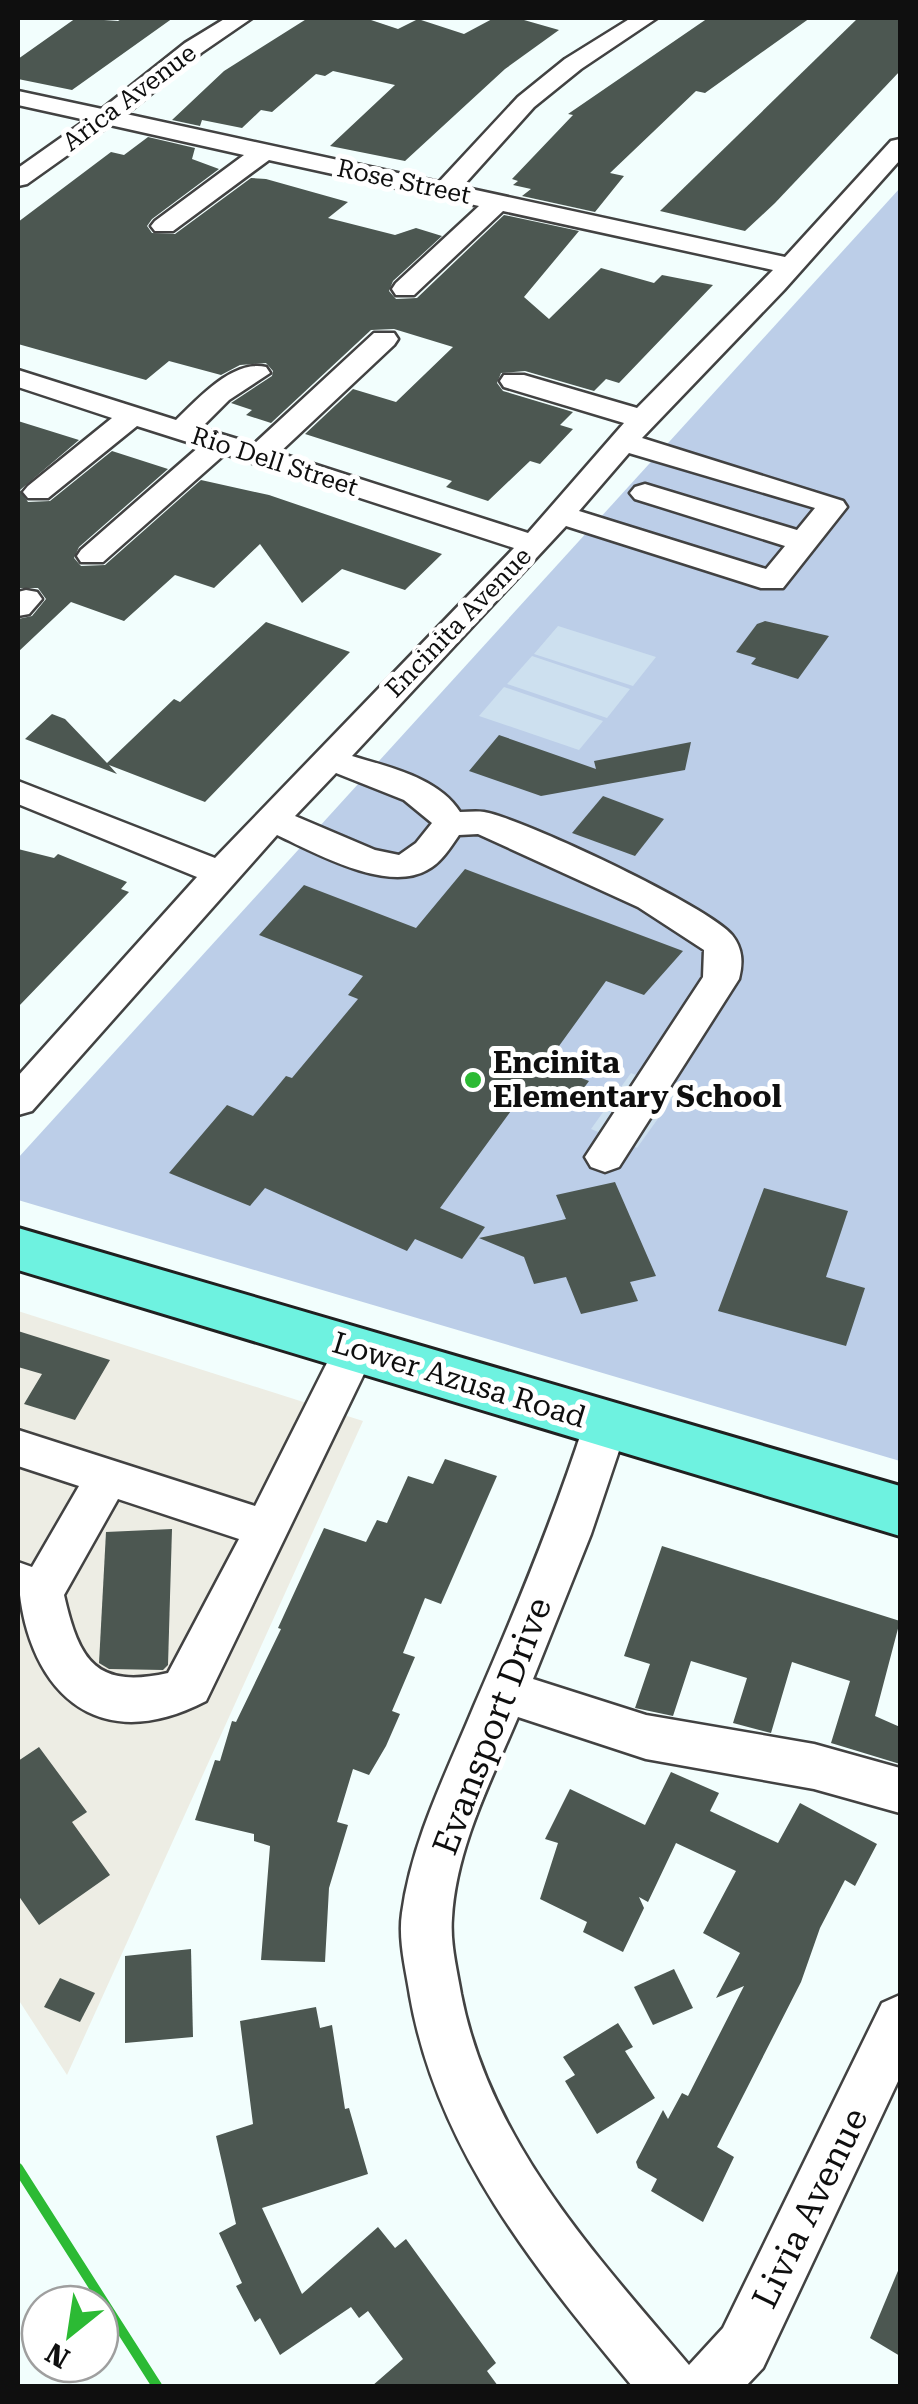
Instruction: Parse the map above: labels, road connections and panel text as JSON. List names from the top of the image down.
{
  "streets": {
    "main road": ["Lower Azusa Road"],
    "street": [
      "Arica Avenue",
      "Rose Street",
      "Rio Dell Street",
      "Encinita Avenue",
      "Evansport Drive",
      "Livia Avenue"
    ]
  },
  "crossings": [
    ["Arica Avenue", "Rose Street"],
    ["Rose Street", "Encinita Avenue"],
    ["Rio Dell Street", "Encinita Avenue"],
    ["Lower Azusa Road", "Evansport Drive"]
  ],
  "places": ["Encinita Elementary School"],
  "north": "bottom left"
}
